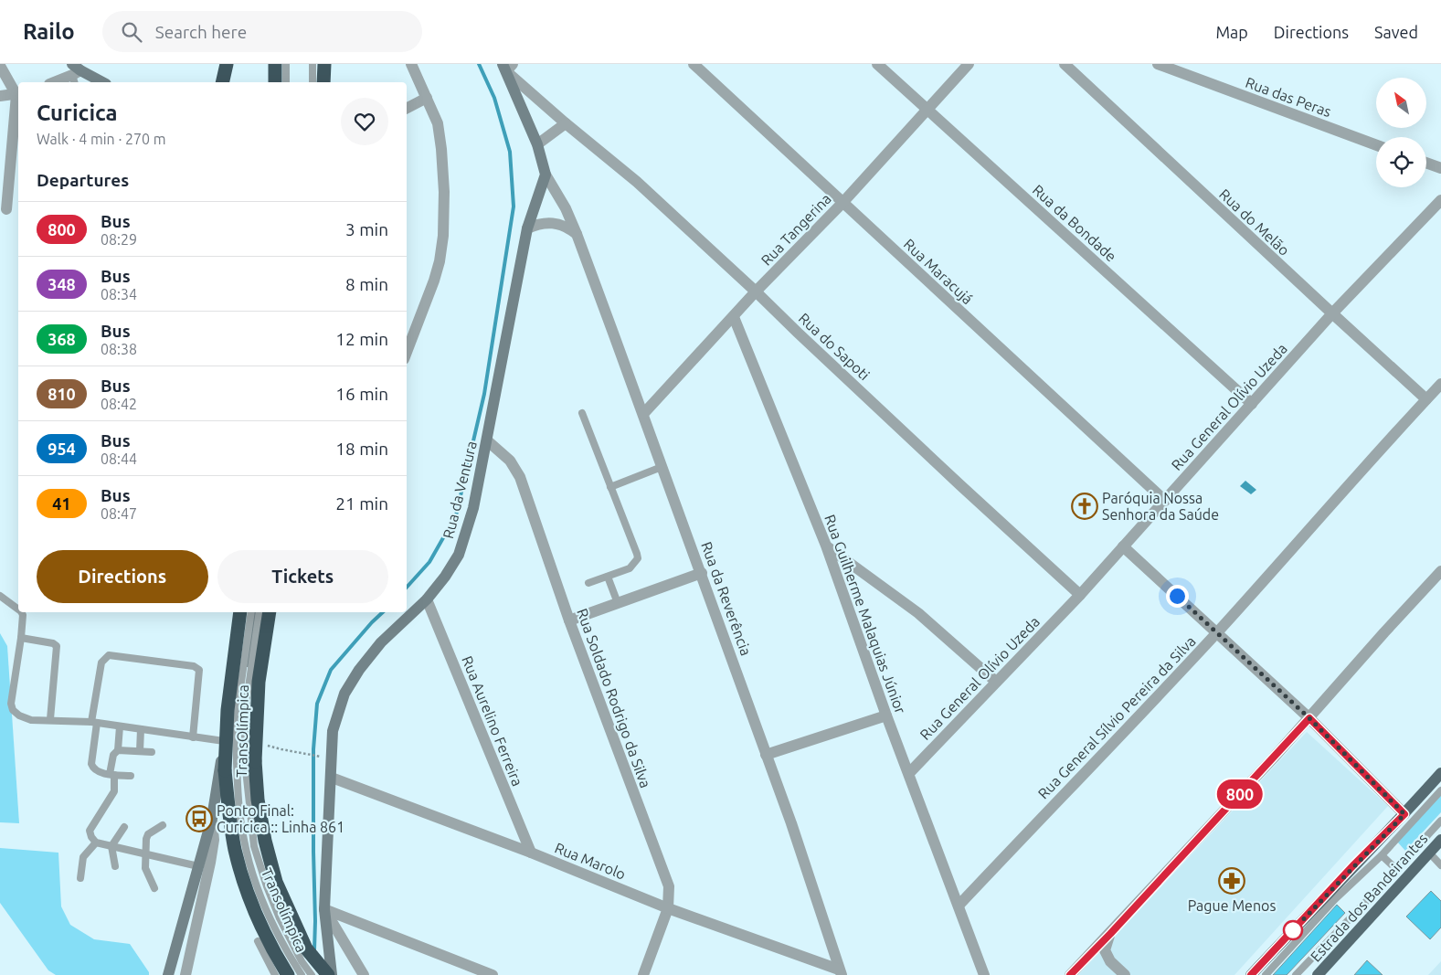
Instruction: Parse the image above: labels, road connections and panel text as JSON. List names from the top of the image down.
{
  "streets": {
    "highway": ["TransOlímpica"],
    "main road": ["Estrada dos Bandeirantes"],
    "street": [
      "Rua das Peras",
      "Rua do Melão",
      "Rua da Bondade",
      "Rua Tangerina",
      "Rua Maracujá",
      "Rua do Sapoti",
      "Rua General Olívio Uzeda",
      "Rua da Ventura",
      "Rua da Reverência",
      "Rua Guilherme Malaquias Júnior",
      "Rua Soldado Rodrigo da Silva",
      "Rua General Sílvio Pereira da Silva",
      "Rua Aurelino Ferreira",
      "Rua Marolo"
    ],
    "lane": ["Transolímpica"]
  },
  "crossings": [
    ["Rua do Melão", "Rua General Olívio Uzeda"],
    ["Rua do Melão", "Rua General Sílvio Pereira da Silva"],
    ["Rua da Bondade", "Rua Tangerina"],
    ["Rua da Bondade", "Rua General Olívio Uzeda"],
    ["Rua Tangerina", "Rua Maracujá"],
    ["Rua Tangerina", "Rua do Sapoti"],
    ["Rua Tangerina", "Rua da Reverência"],
    ["Rua Tangerina", "Rua Guilherme Malaquias Júnior"],
    ["Rua Maracujá", "Rua General Olívio Uzeda"],
    ["Rua do Sapoti", "Rua General Olívio Uzeda"],
    ["Rua General Olívio Uzeda", "Rua Guilherme Malaquias Júnior"],
    ["Rua da Ventura", "Rua da Reverência"],
    ["Rua da Ventura", "Rua Soldado Rodrigo da Silva"],
    ["Rua da Ventura", "Rua Aurelino Ferreira"],
    ["Rua da Ventura", "TransOlímpica"],
    ["Rua da Ventura", "Rua Marolo"],
    ["Rua da Reverência", "Rua Marolo"],
    ["Rua Guilherme Malaquias Júnior", "Rua General Sílvio Pereira da Silva"],
    ["Rua Soldado Rodrigo da Silva", "Rua Marolo"],
    ["Rua Aurelino Ferreira", "Rua Marolo"],
    ["TransOlímpica", "Transolímpica"]
  ],
  "places": {
    "church": ["Paróquia Nossa Senhora da Saúde"],
    "bus stop": ["Ponto Final: Curicica :: Linha 861"],
    "pharmacy": ["Pague Menos"]
  },
  "lines": ["bus line 800"],
  "north": "top left",
  "page": {
    "header": "Railo",
    "search": "Search here",
    "nav": ["Map", "Directions", "Saved"],
    "on_map": "800",
    "heading": [
      ["Curicica", "Walk · 4 min · 270 m"],
      "Departures"
    ],
    "list": [
      {
        "mark": "800",
        "name": "Bus",
        "note": "08:29",
        "value": "3 min"
      },
      {
        "mark": "348",
        "name": "Bus",
        "note": "08:34",
        "value": "8 min"
      },
      {
        "mark": "368",
        "name": "Bus",
        "note": "08:38",
        "value": "12 min"
      },
      {
        "mark": "810",
        "name": "Bus",
        "note": "08:42",
        "value": "16 min"
      },
      {
        "mark": "954",
        "name": "Bus",
        "note": "08:44",
        "value": "18 min"
      },
      {
        "mark": "41",
        "name": "Bus",
        "note": "08:47",
        "value": "21 min"
      }
    ],
    "buttons": ["Directions", "Tickets"]
  }
}
